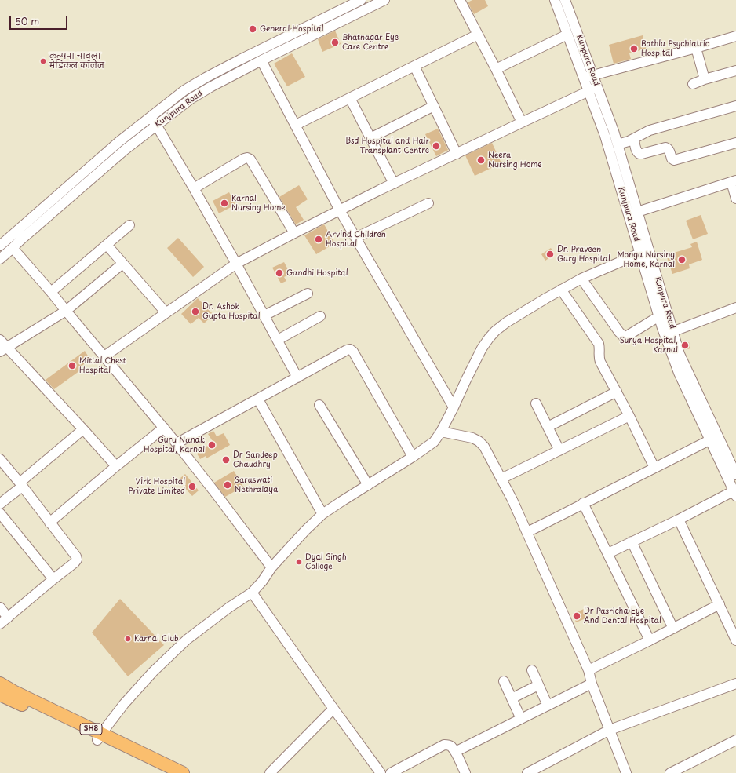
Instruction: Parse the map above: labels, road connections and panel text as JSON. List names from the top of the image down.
{
  "streets": {
    "main road": ["SH8"],
    "street": ["Kunpura Road", "Kunjpura Road"]
  },
  "crossings": [
    ["Kunpura Road", "Kunjpura Road"]
  ],
  "places": [
    "General Hospital",
    "Bhatnagar Eye Care Centre",
    "Bathla Psychiatric Hospital",
    "कल्पना चावला मेडिकल कॉलेज",
    "Bsd Hospital and Hair Transplant Centre",
    "Neera Nursing Home",
    "Karnal Nursing Home",
    "Arvind Children Hospital",
    "Dr. Praveen Garg Hospital",
    "Monga Nursing Home, Karnal",
    "Gandhi Hospital",
    "Dr. Ashok Gupta Hospital",
    "Surya Hospital, Karnal",
    "Mittal Chest Hospital",
    "Guru Nanak Hospital, Karnal",
    "Dr Sandeep Chaudhry",
    "Saraswati Nethralaya",
    "Virk Hospital Private Limited",
    "Dyal Singh College",
    "Dr Pasricha Eye And Dental Hospital",
    "Karnal Club"
  ],
  "scale_bar": "50 m"
}
